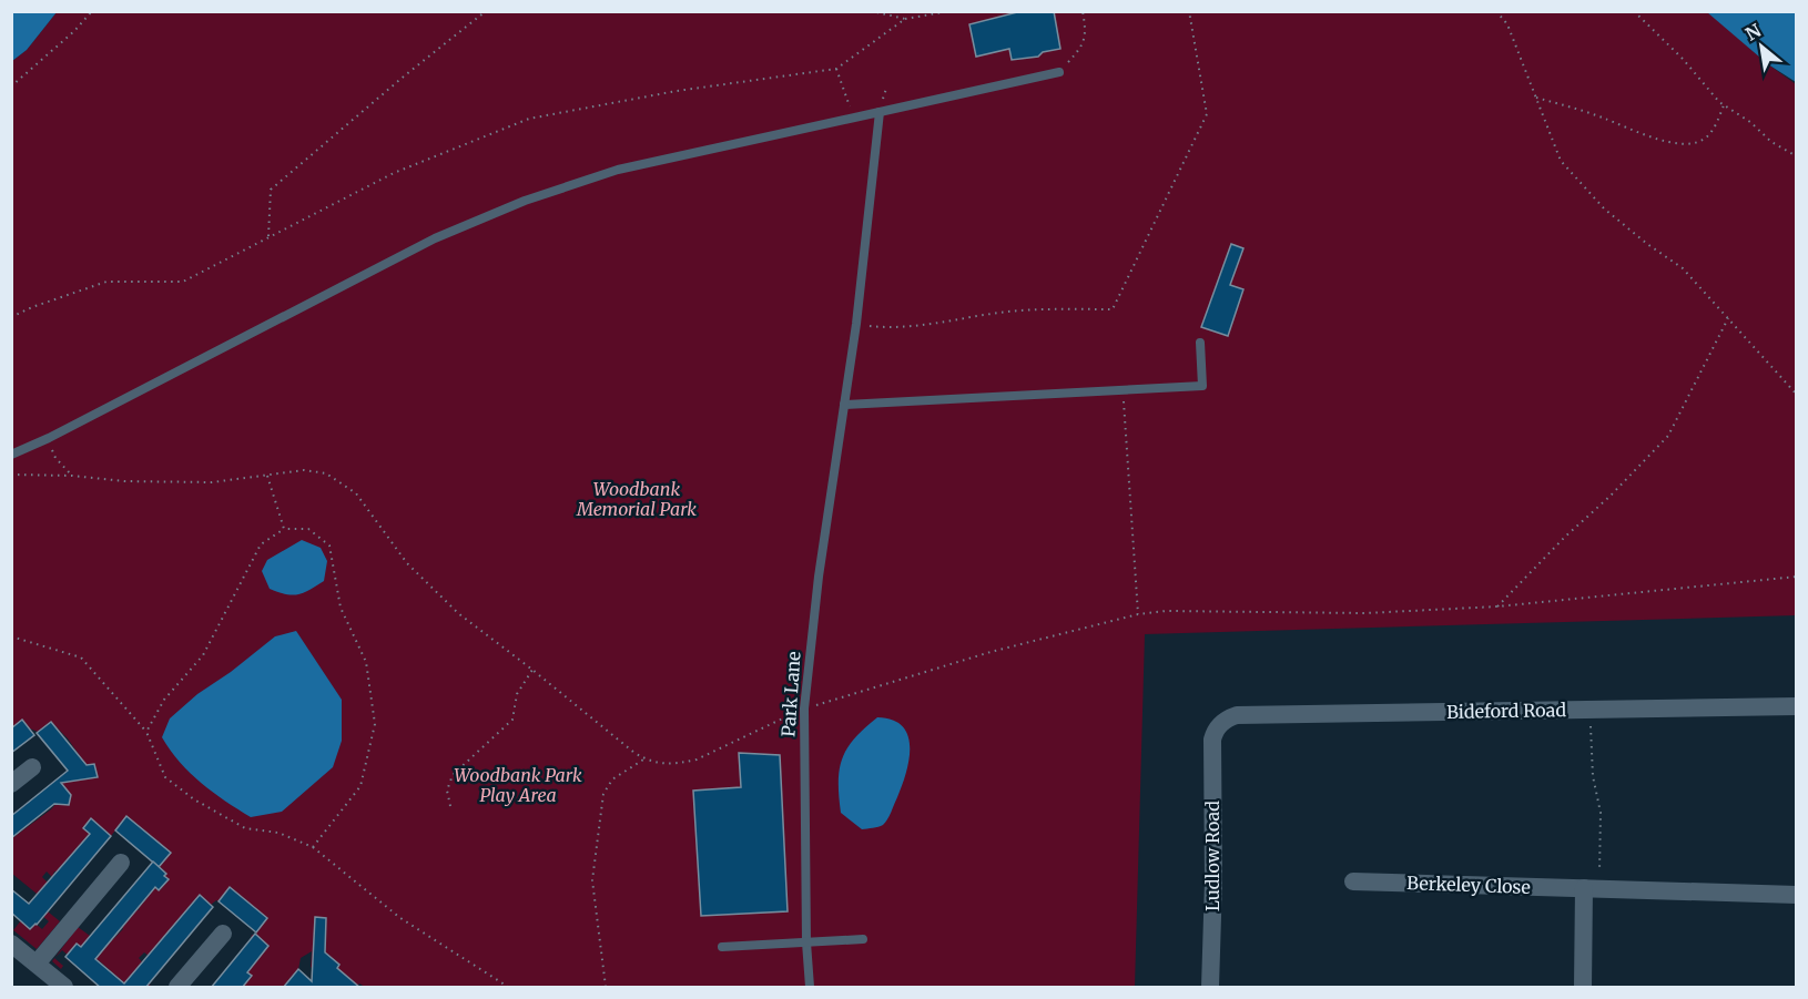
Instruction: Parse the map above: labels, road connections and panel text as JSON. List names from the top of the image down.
{
  "streets": {
    "street": ["Bideford Road", "Ludlow Road", "Berkeley Close"],
    "lane": ["Park Lane"]
  },
  "crossings": [
    ["Bideford Road", "Ludlow Road"]
  ],
  "parks": ["Woodbank Memorial Park", "Woodbank Park Play Area"],
  "north": "top left"
}
